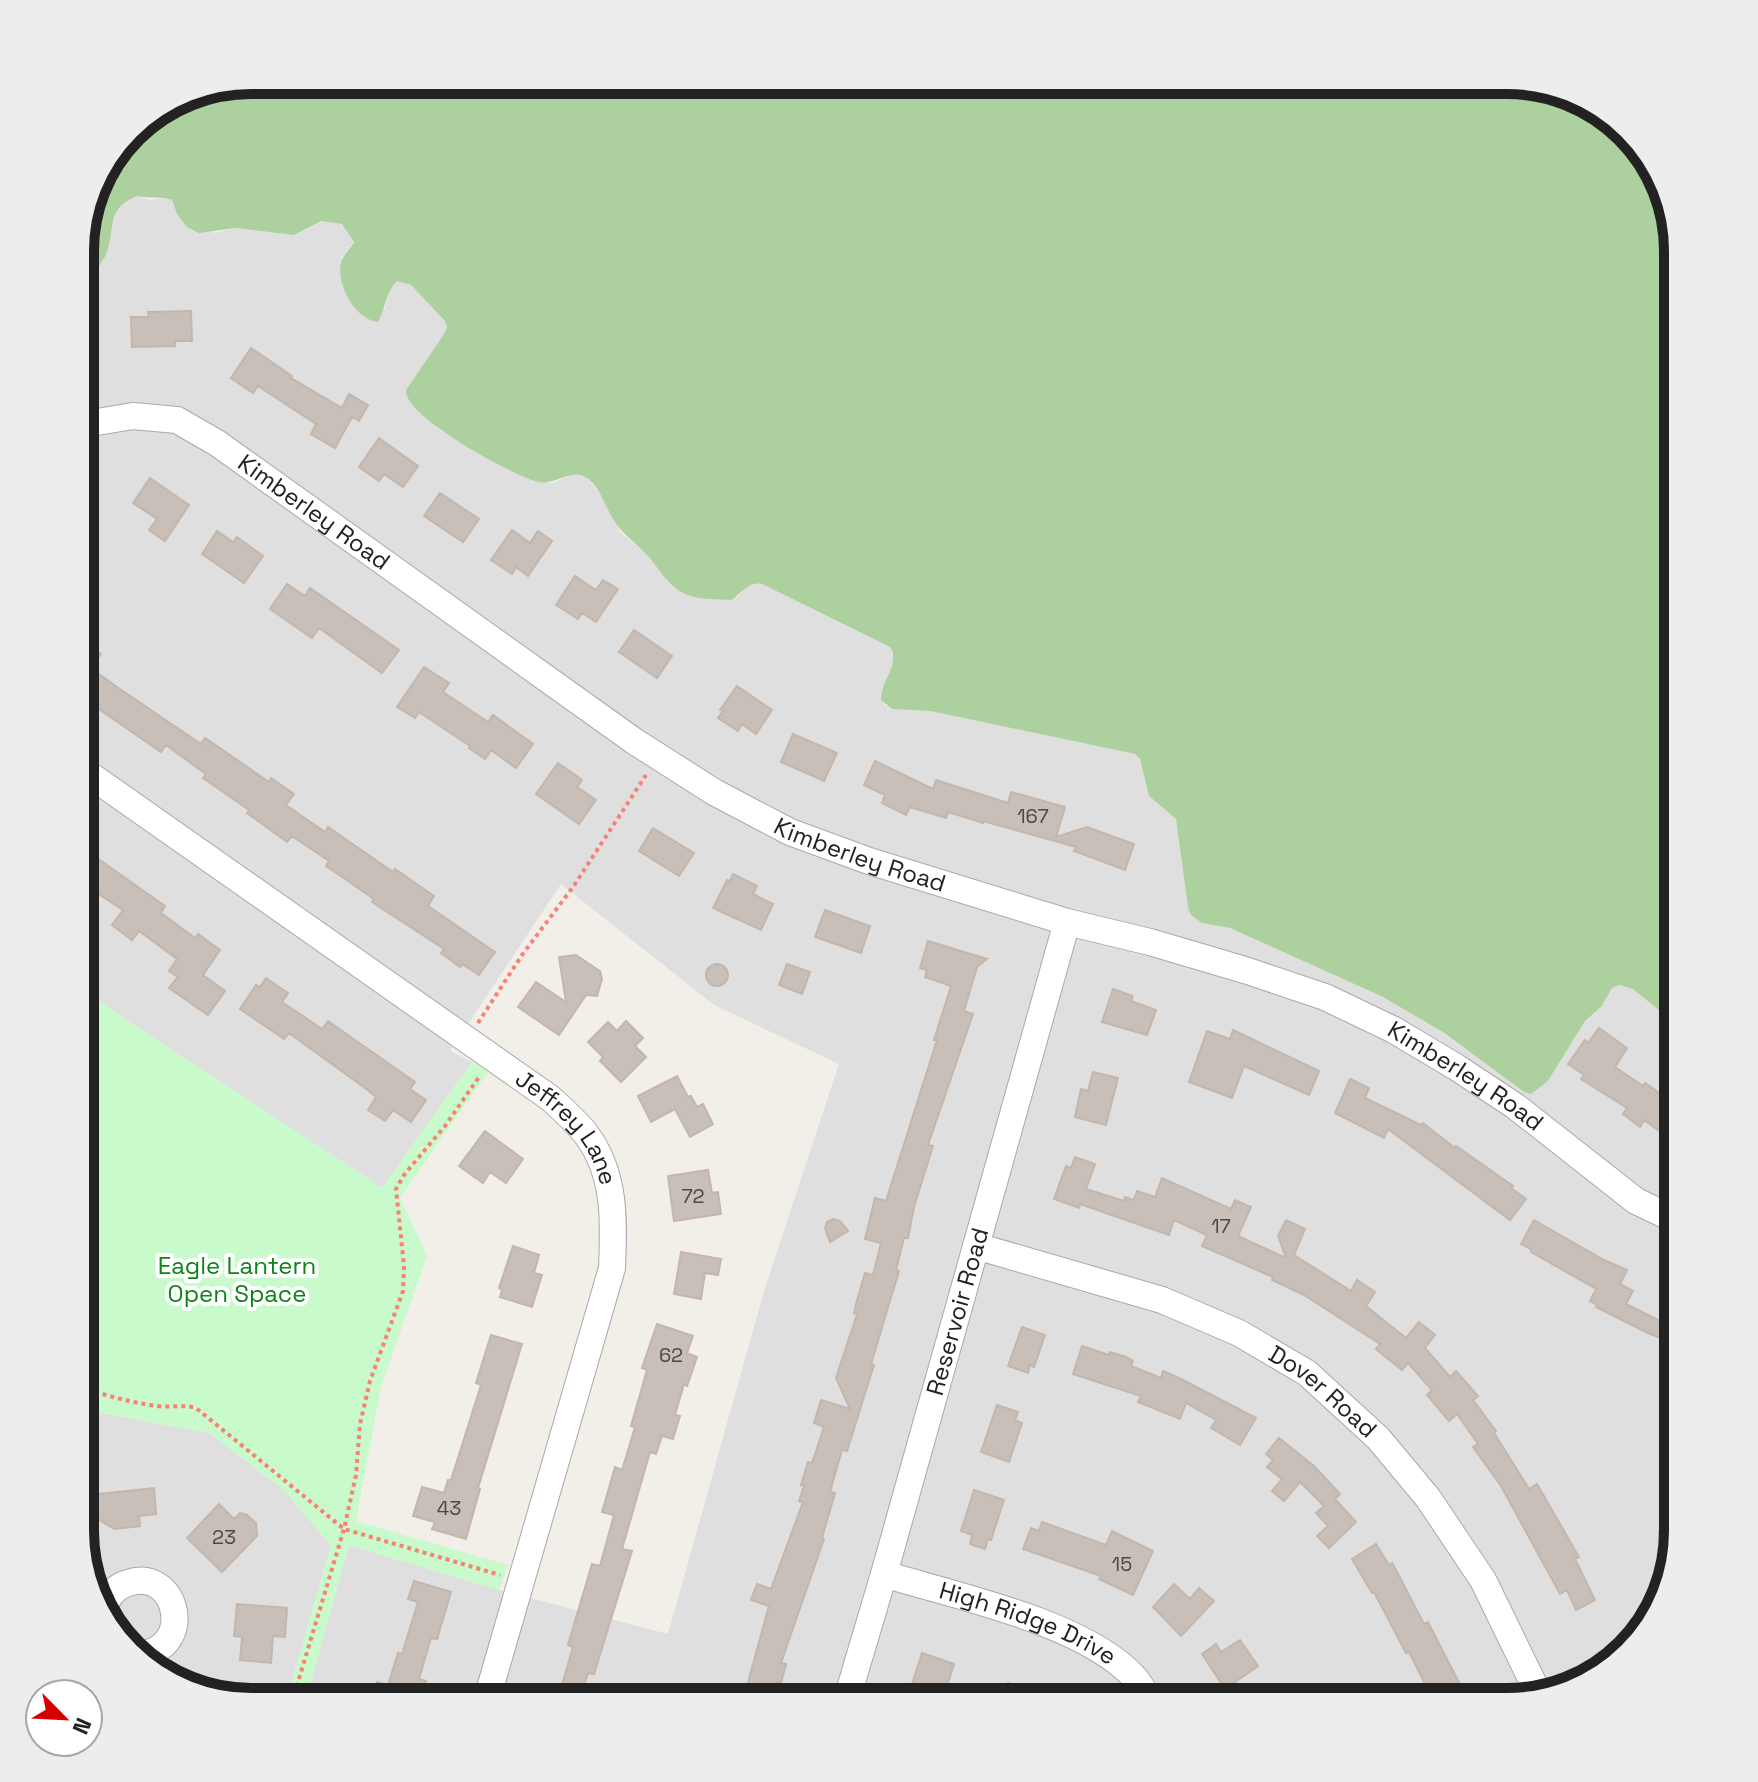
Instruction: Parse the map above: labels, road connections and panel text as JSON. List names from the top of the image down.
{
  "streets": {
    "street": [
      "Kimberley Road",
      "Jeffrey Lane",
      "Reservoir Road",
      "Dover Road",
      "High Ridge Drive"
    ]
  },
  "crossings": [
    ["Kimberley Road", "Reservoir Road"],
    ["Reservoir Road", "Dover Road"],
    ["Reservoir Road", "High Ridge Drive"]
  ],
  "parks": ["Eagle Lantern Open Space"],
  "house_numbers": [
    "167",
    "72",
    "17",
    "62",
    "43",
    "23",
    "15"
  ],
  "north": "bottom right"
}
